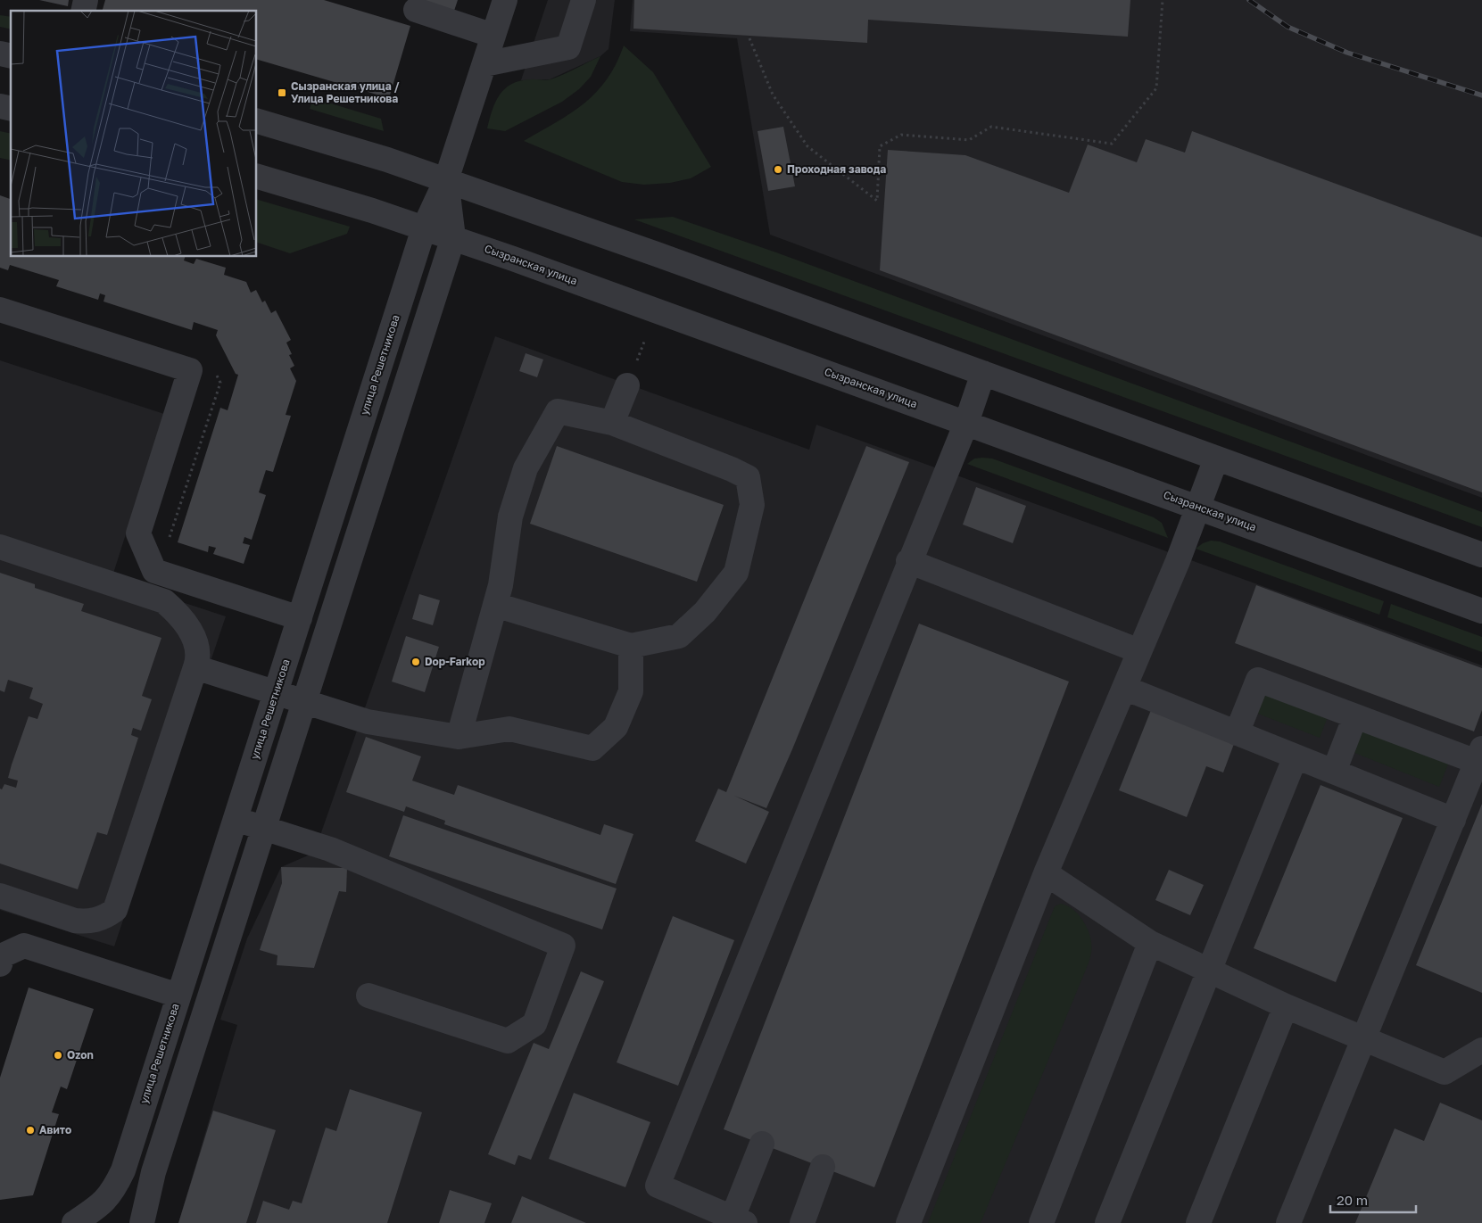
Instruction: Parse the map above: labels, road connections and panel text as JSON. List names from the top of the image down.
{
  "streets": {
    "street": ["Сызранская улица", "улица Решетникова"]
  },
  "crossings": [
    ["Сызранская улица", "улица Решетникова"]
  ],
  "places": {
    "transit": ["Сызранская улица / Улица Решетникова"],
    "other": [
      "Проходная завода",
      "Dop-Farkop",
      "Ozon",
      "Авито"
    ]
  },
  "scale_bar": "20 m"
}
